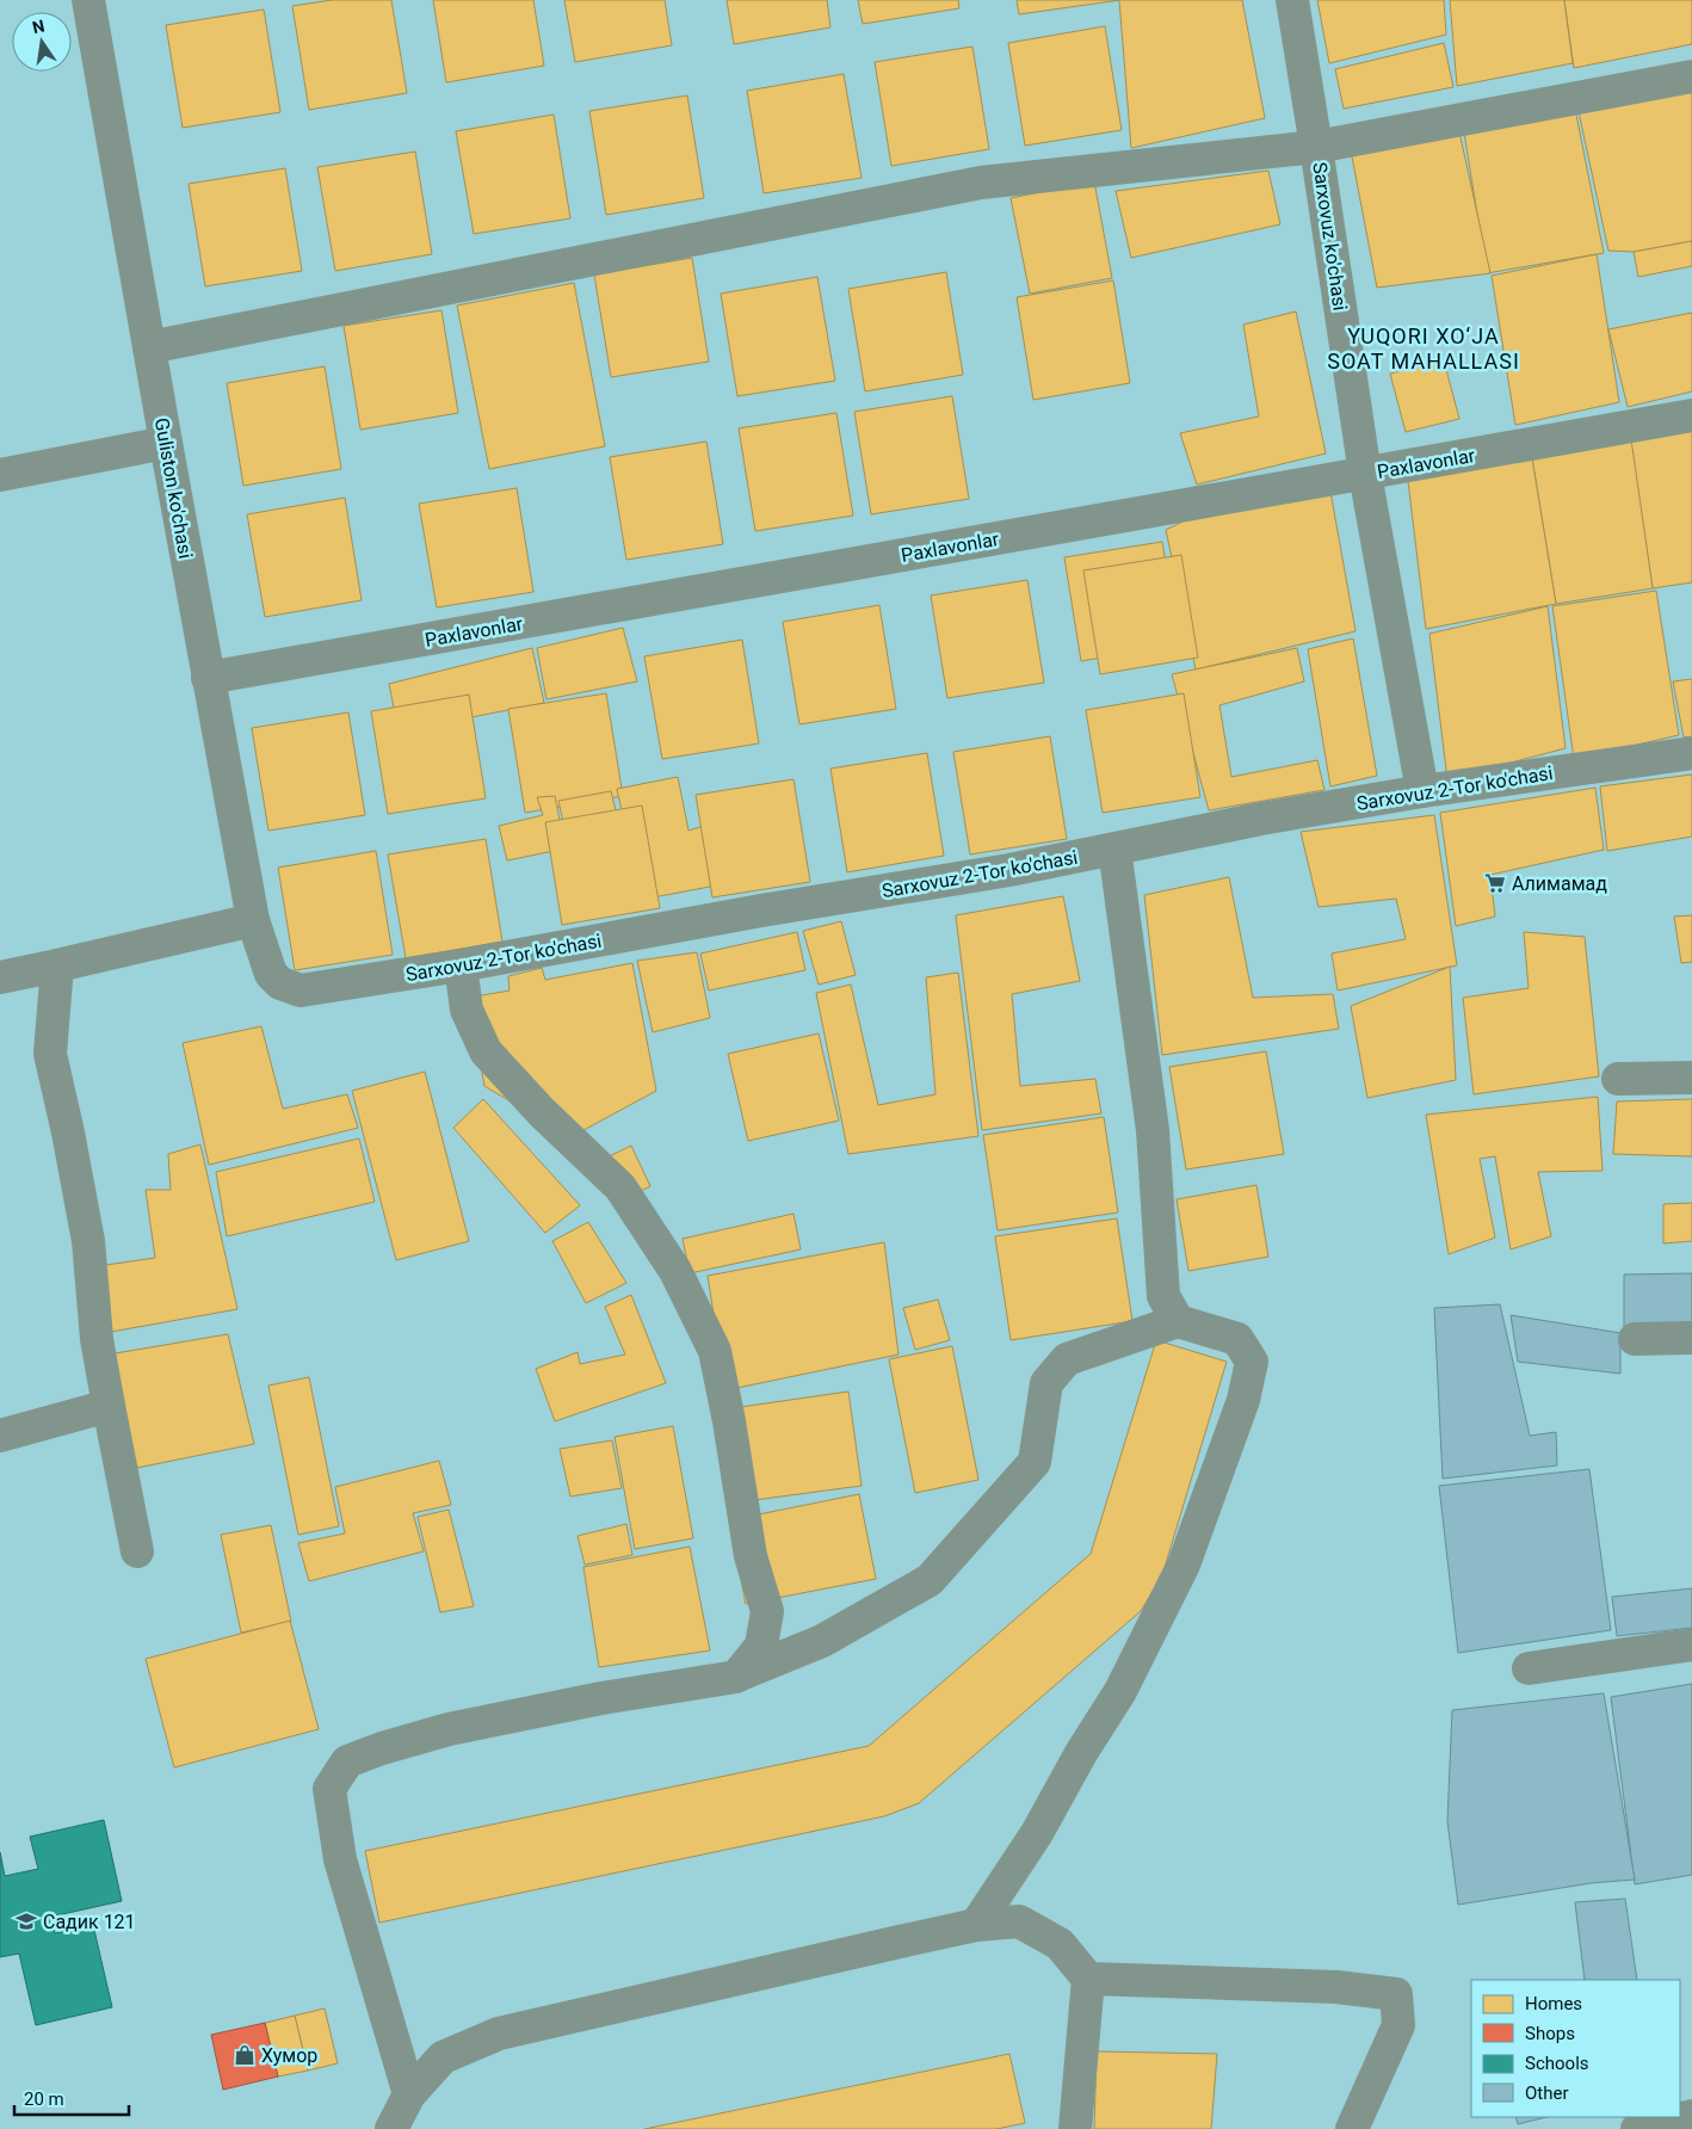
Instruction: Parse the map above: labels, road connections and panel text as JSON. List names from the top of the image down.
{
  "streets": {
    "street": [
      "Sarxovuz ko'chasi",
      "Paxlavonlar",
      "Guliston ko'chasi",
      "Sarxovuz 2-Tor ko'chasi"
    ]
  },
  "crossings": [
    ["Sarxovuz ko'chasi", "Paxlavonlar"],
    ["Sarxovuz ko'chasi", "Sarxovuz 2-Tor ko'chasi"],
    ["Paxlavonlar", "Guliston ko'chasi"],
    ["Guliston ko'chasi", "Sarxovuz 2-Tor ko'chasi"]
  ],
  "districts": ["YUQORI XO‘JA SOAT MAHALLASI"],
  "places": {
    "supermarket": ["Алимамад"],
    "school or university": ["Садик 121"],
    "shop": ["Хумор"]
  },
  "legend": [
    "Homes",
    "Shops",
    "Schools",
    "Other"
  ],
  "scale_bar": "20 m",
  "north": "top"
}
